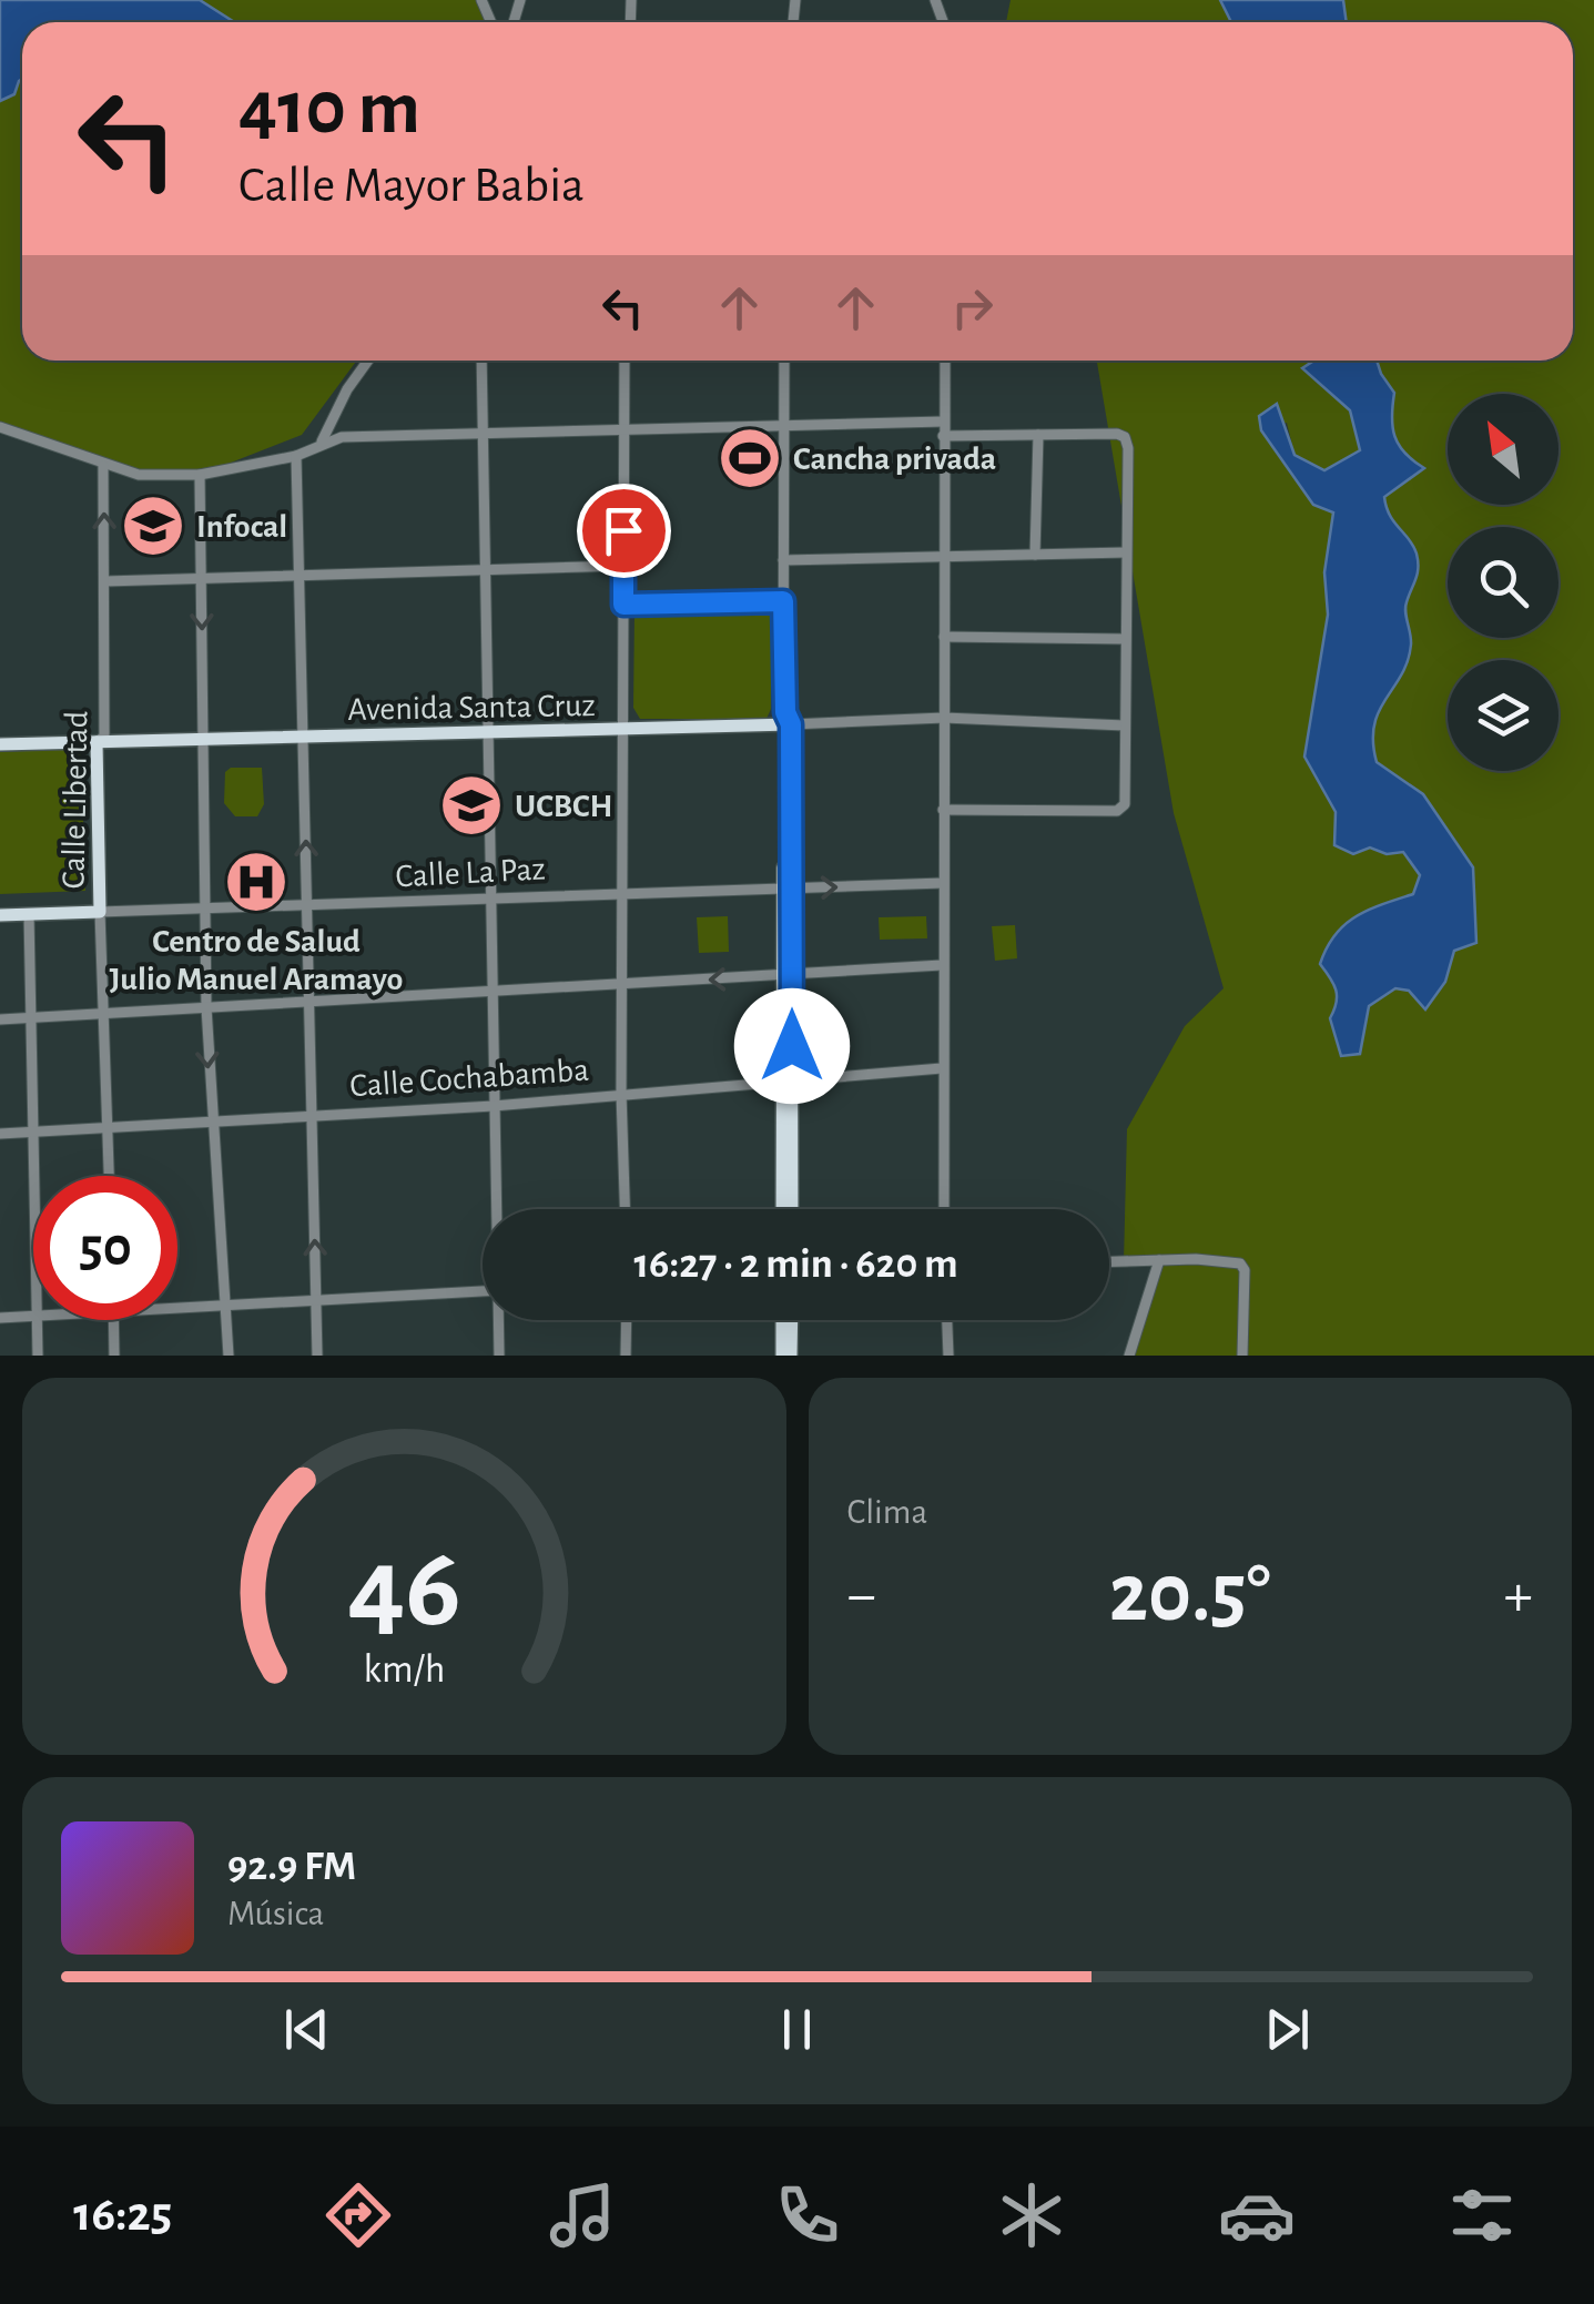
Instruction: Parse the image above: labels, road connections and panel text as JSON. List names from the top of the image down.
{
  "streets": {
    "main road": ["Avenida Santa Cruz", "Calle Libertad", "Calle La Paz"],
    "street": ["Calle Cochabamba"]
  },
  "crossings": [
    ["Avenida Santa Cruz", "Calle Libertad"],
    ["Calle Libertad", "Calle La Paz"],
    ["Calle Libertad", "Calle Cochabamba"]
  ],
  "places": {
    "sports": ["Cancha privada"],
    "school or university": ["Infocal", "UCBCH"],
    "hospital": ["Centro de Salud Julio Manuel Aramayo"]
  },
  "north": "top left",
  "page": {
    "turn": ["410 m", "Calle Mayor Babia"],
    "limit": "50",
    "trip": "16:27 · 2 min · 620 m",
    "tile": "Clima",
    "heat": ["−", "20.5°", "+"],
    "song": ["92.9 FM", "Música"],
    "tabs": "16:25",
    "gauge": ["46", "km/h"]
  }
}
